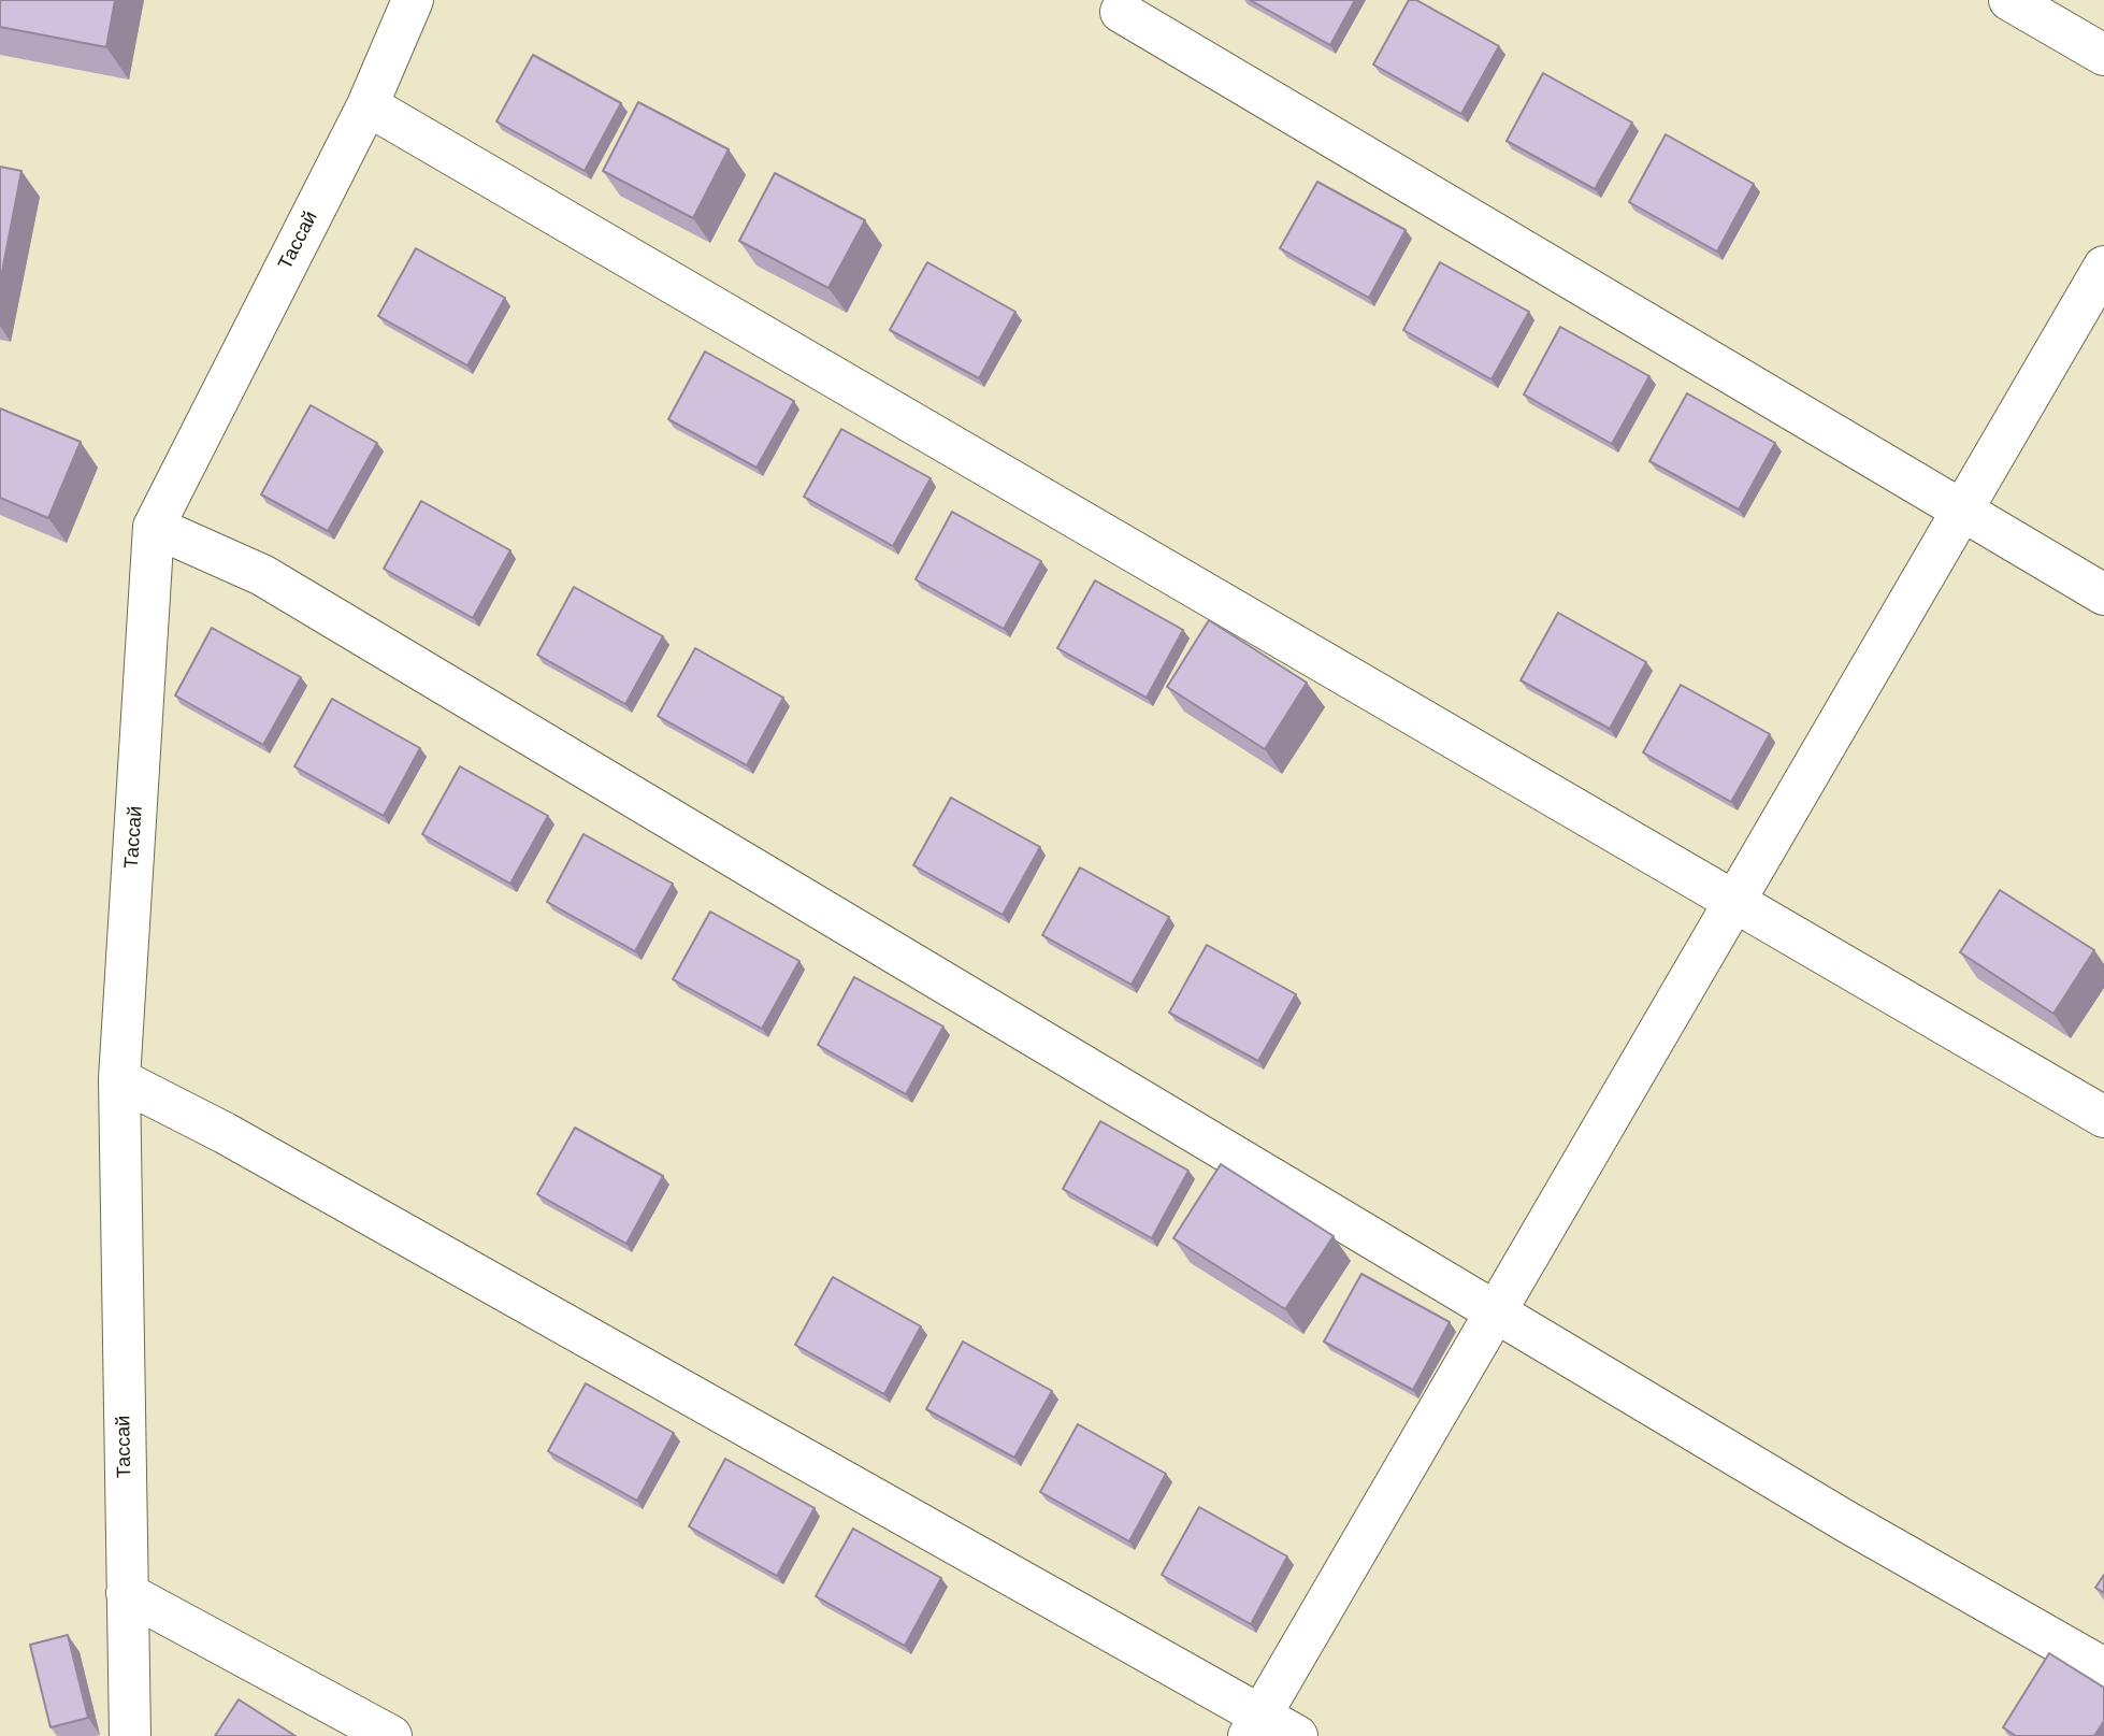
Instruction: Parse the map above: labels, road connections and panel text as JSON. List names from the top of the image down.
{
  "streets": {
    "street": ["Тассай"]
  }
}
